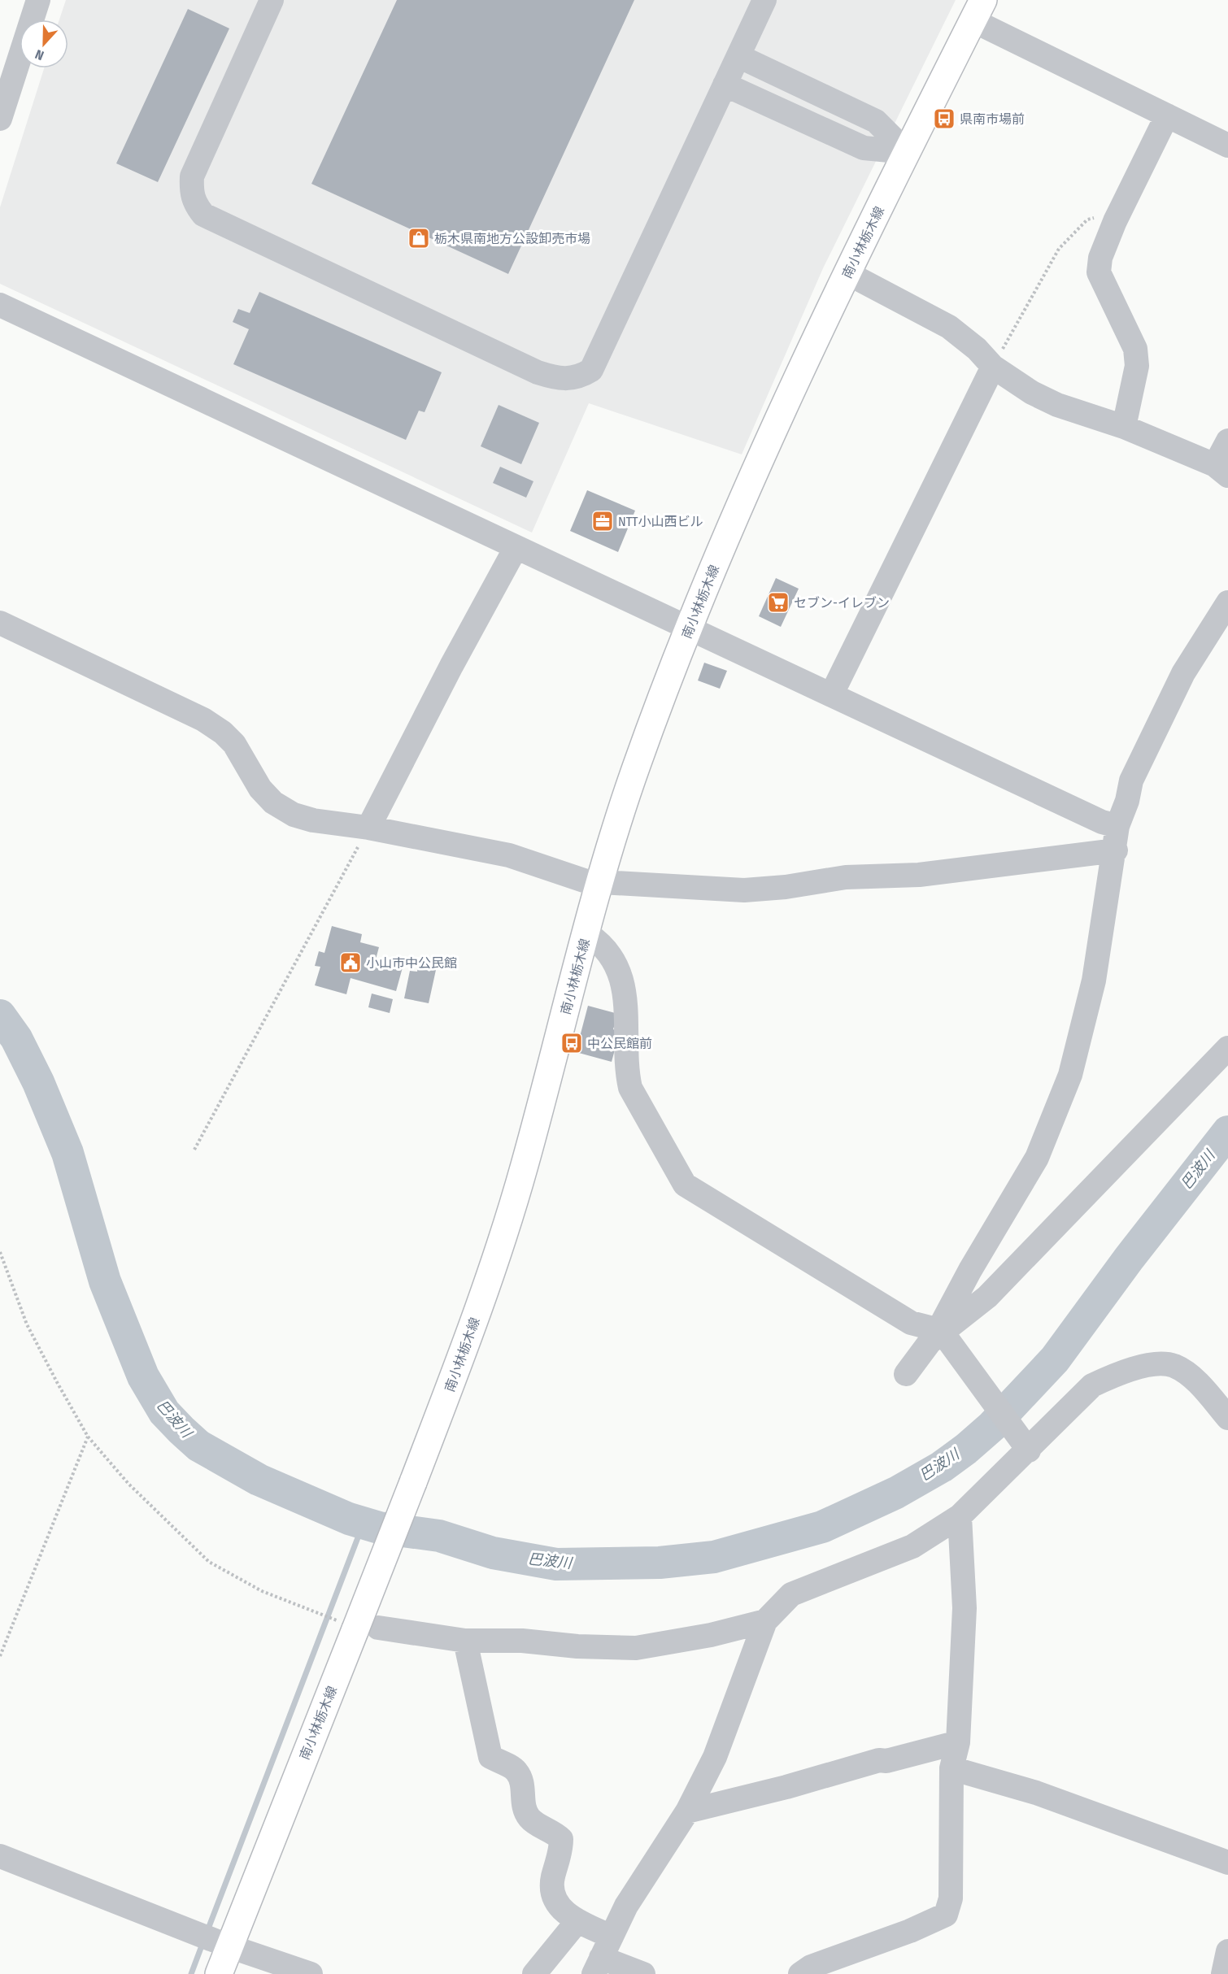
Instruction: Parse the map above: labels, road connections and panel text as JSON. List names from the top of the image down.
{
  "streets": {
    "main road": ["南小林栃木線"]
  },
  "water": ["巴波川"],
  "places": {
    "bus stop": ["県南市場前", "中公民館前"],
    "shop": ["栃木県南地方公設卸売市場"],
    "office": ["NTT小山西ビル"],
    "supermarket": ["セブン-イレブン"],
    "public building": ["小山市中公民館"]
  },
  "north": "bottom"
}
